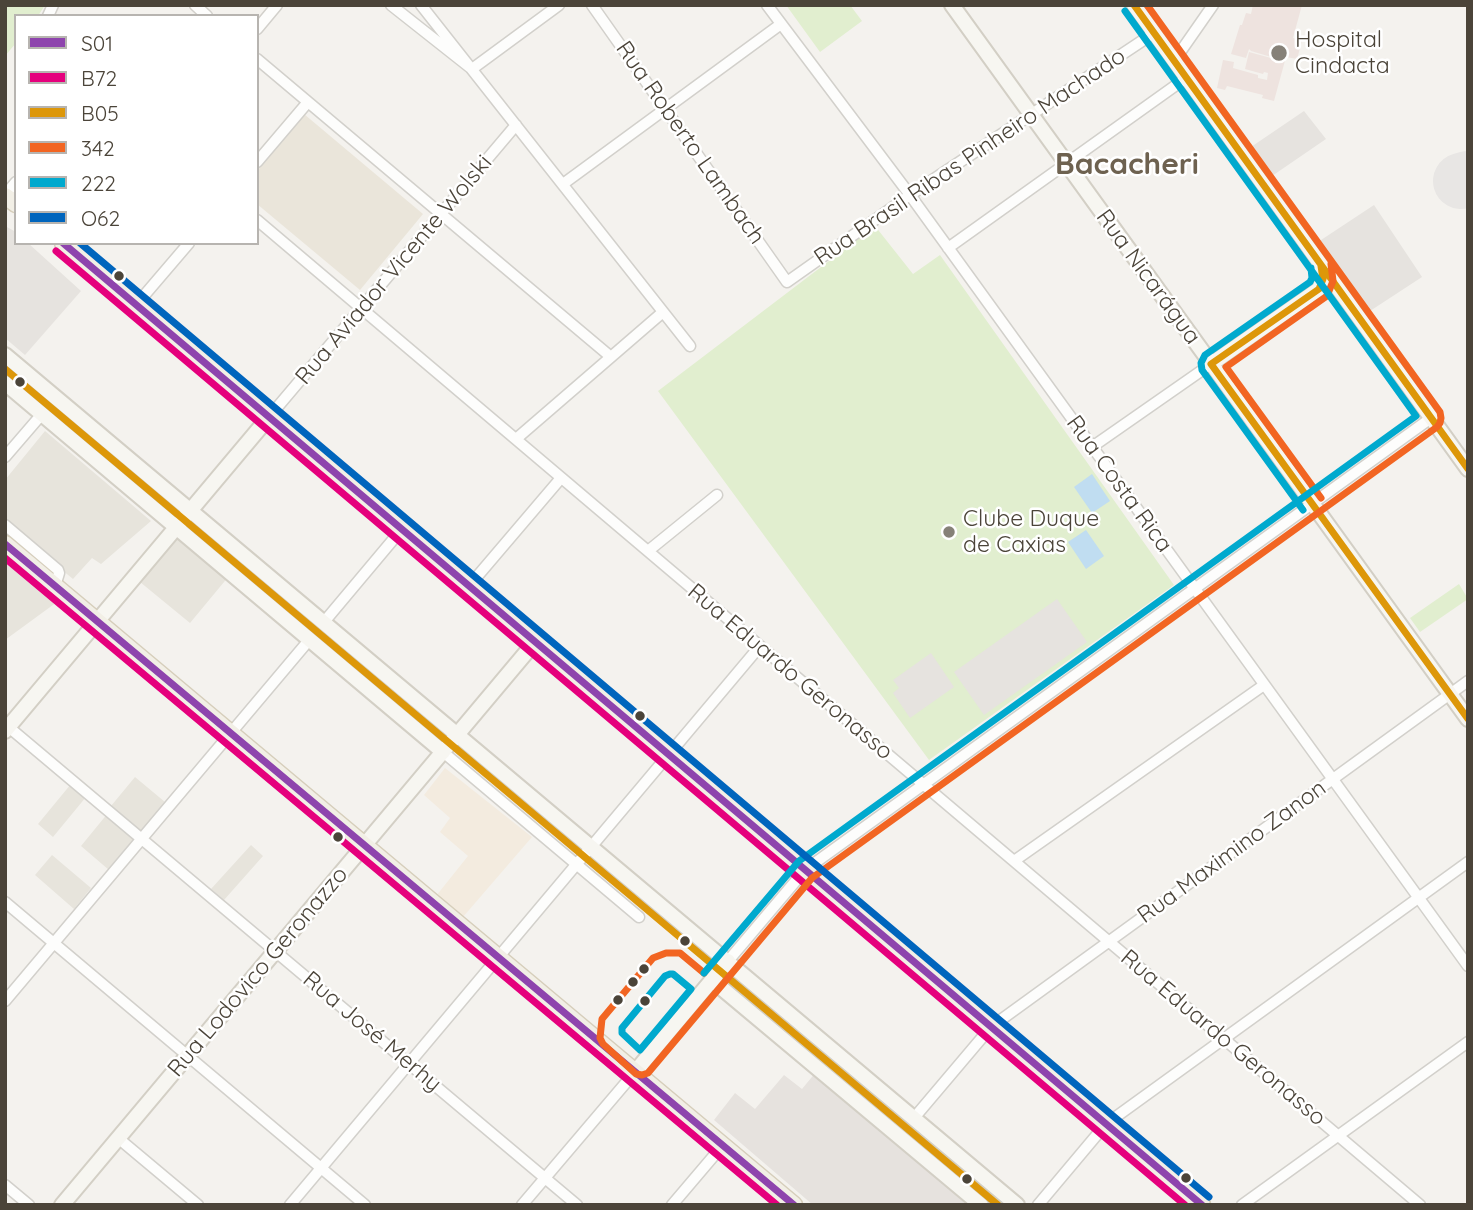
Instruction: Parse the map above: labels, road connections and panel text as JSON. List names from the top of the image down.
{
  "streets": {
    "street": [
      "Rua Roberto Lambach",
      "Rua Brasil Ribas Pinheiro Machado",
      "Rua Aviador Vicente Wolski",
      "Rua Nicarágua",
      "Rua Costa Rica",
      "Rua Eduardo Geronasso",
      "Rua Maximino Zanon",
      "Rua Lodovico Geronazzo",
      "Rua José Merhy"
    ]
  },
  "crossings": [
    ["Rua Roberto Lambach", "Rua Brasil Ribas Pinheiro Machado"],
    ["Rua Brasil Ribas Pinheiro Machado", "Rua Nicarágua"],
    ["Rua Brasil Ribas Pinheiro Machado", "Rua Costa Rica"],
    ["Rua Aviador Vicente Wolski", "Rua Eduardo Geronasso"],
    ["Rua Aviador Vicente Wolski", "Rua José Merhy"],
    ["Rua Nicarágua", "Rua Maximino Zanon"],
    ["Rua Costa Rica", "Rua Maximino Zanon"],
    ["Rua Eduardo Geronasso", "Rua Maximino Zanon"],
    ["Rua Lodovico Geronazzo", "Rua José Merhy"]
  ],
  "districts": ["Bacacheri"],
  "places": ["Hospital Cindacta", "Clube Duque de Caxias"],
  "lines": [
    "transit line B05",
    "transit line 342",
    "transit line 222",
    "transit line S01",
    "transit line O62",
    "transit line B72"
  ],
  "legend": [
    "S01",
    "B72",
    "B05",
    "342",
    "222",
    "O62"
  ]
}
